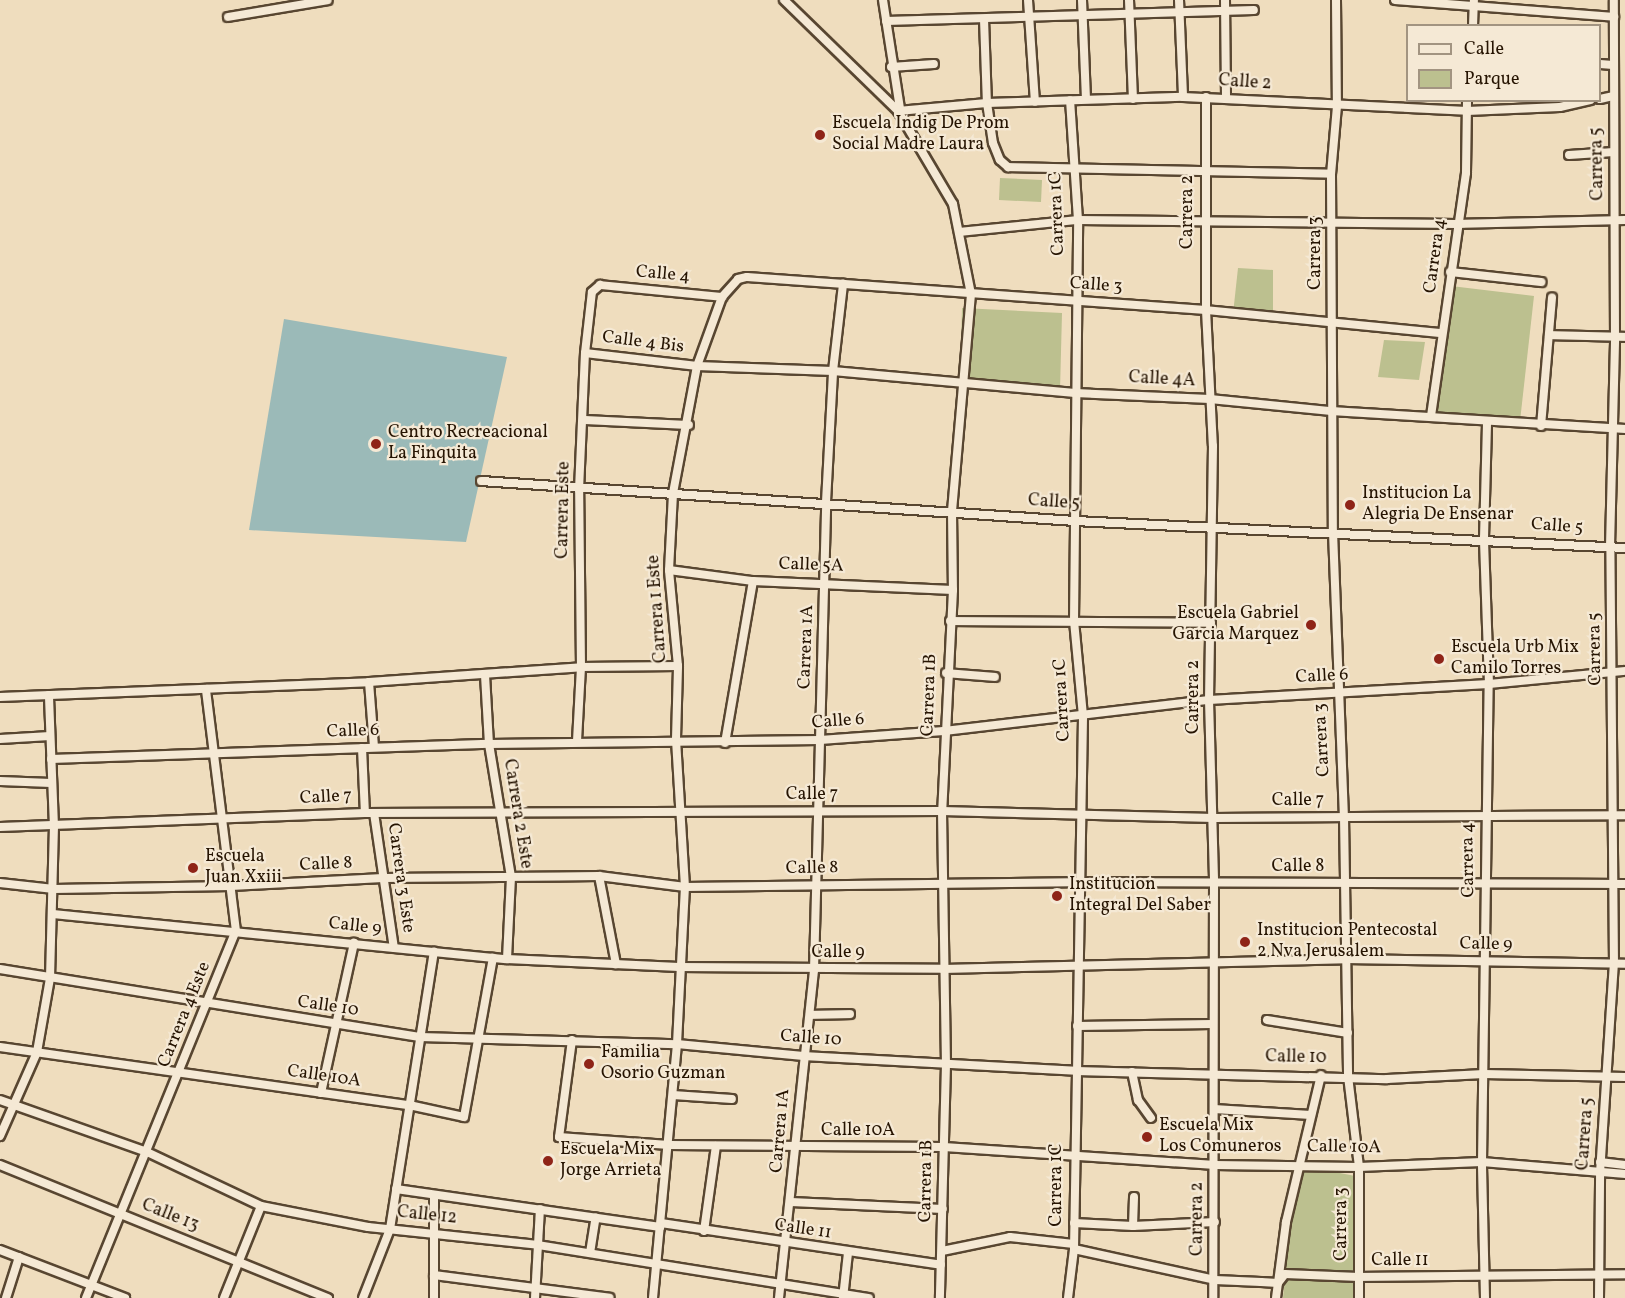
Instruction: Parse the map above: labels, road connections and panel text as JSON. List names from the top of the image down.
{
  "streets": {
    "street": [
      "Calle 2",
      "Carrera 5",
      "Carrera 2",
      "Carrera 1C",
      "Carrera 3",
      "Carrera 4",
      "Calle 4",
      "Calle 3",
      "Calle 4 Bis",
      "Calle 4A",
      "Calle 5",
      "Carrera Este",
      "Calle 5A",
      "Carrera 1 Este",
      "Carrera 1A",
      "Calle 6",
      "Carrera 1B",
      "Calle 7",
      "Carrera 2 Este",
      "Calle 8",
      "Carrera 3 Este",
      "Calle 9",
      "Calle 10",
      "Carrera 4 Este",
      "Calle 10A",
      "Calle 13",
      "Calle 12",
      "Calle 11"
    ]
  },
  "crossings": [
    ["Calle 2", "Carrera 2"],
    ["Calle 2", "Carrera 1C"],
    ["Calle 2", "Carrera 3"],
    ["Calle 2", "Carrera 4"],
    ["Calle 2", "Carrera 1B"],
    ["Carrera 5", "Calle 4A"],
    ["Carrera 5", "Calle 5"],
    ["Carrera 5", "Calle 6"],
    ["Carrera 5", "Calle 7"],
    ["Carrera 5", "Calle 8"],
    ["Carrera 5", "Calle 9"],
    ["Carrera 5", "Calle 10"],
    ["Carrera 5", "Calle 10A"],
    ["Carrera 5", "Calle 11"],
    ["Carrera 2", "Calle 3"],
    ["Carrera 2", "Calle 4A"],
    ["Carrera 2", "Calle 5"],
    ["Carrera 2", "Calle 6"],
    ["Carrera 2", "Calle 7"],
    ["Carrera 2", "Calle 8"],
    ["Carrera 2", "Calle 9"],
    ["Carrera 2", "Calle 10"],
    ["Carrera 2", "Calle 10A"],
    ["Carrera 2", "Calle 11"],
    ["Carrera 1C", "Calle 3"],
    ["Carrera 1C", "Calle 4A"],
    ["Carrera 1C", "Calle 5"],
    ["Carrera 1C", "Calle 6"],
    ["Carrera 1C", "Calle 7"],
    ["Carrera 1C", "Calle 8"],
    ["Carrera 1C", "Calle 9"],
    ["Carrera 1C", "Calle 10"],
    ["Carrera 1C", "Calle 10A"],
    ["Carrera 1C", "Calle 11"],
    ["Carrera 3", "Calle 3"],
    ["Carrera 3", "Calle 4A"],
    ["Carrera 3", "Calle 5"],
    ["Carrera 3", "Calle 6"],
    ["Carrera 3", "Calle 7"],
    ["Carrera 3", "Calle 8"],
    ["Carrera 3", "Calle 9"],
    ["Carrera 3", "Calle 10"],
    ["Carrera 3", "Calle 10A"],
    ["Carrera 3", "Calle 11"],
    ["Carrera 4", "Calle 3"],
    ["Carrera 4", "Calle 4A"],
    ["Carrera 4", "Calle 5"],
    ["Carrera 4", "Calle 6"],
    ["Carrera 4", "Calle 7"],
    ["Carrera 4", "Calle 8"],
    ["Carrera 4", "Calle 9"],
    ["Carrera 4", "Calle 10"],
    ["Carrera 4", "Calle 10A"],
    ["Carrera 4", "Calle 11"],
    ["Calle 4", "Carrera Este"],
    ["Calle 4", "Carrera 1 Este"],
    ["Calle 3", "Carrera 1 Este"],
    ["Calle 3", "Carrera 1A"],
    ["Calle 3", "Carrera 1B"],
    ["Calle 4 Bis", "Calle 4A"],
    ["Calle 4 Bis", "Carrera Este"],
    ["Calle 4 Bis", "Carrera 1 Este"],
    ["Calle 4A", "Carrera 1 Este"],
    ["Calle 4A", "Carrera 1A"],
    ["Calle 4A", "Carrera 1B"],
    ["Calle 5", "Carrera Este"],
    ["Calle 5", "Carrera 1 Este"],
    ["Calle 5", "Carrera 1A"],
    ["Calle 5", "Carrera 1B"],
    ["Carrera Este", "Calle 6"],
    ["Calle 5A", "Carrera 1 Este"],
    ["Calle 5A", "Carrera 1A"],
    ["Calle 5A", "Carrera 1B"],
    ["Carrera 1 Este", "Calle 6"],
    ["Carrera 1 Este", "Calle 7"],
    ["Carrera 1 Este", "Calle 8"],
    ["Carrera 1 Este", "Calle 9"],
    ["Carrera 1 Este", "Calle 10"],
    ["Carrera 1 Este", "Calle 10A"],
    ["Carrera 1 Este", "Calle 12"],
    ["Carrera 1 Este", "Calle 11"],
    ["Carrera 1A", "Calle 6"],
    ["Carrera 1A", "Calle 7"],
    ["Carrera 1A", "Calle 8"],
    ["Carrera 1A", "Calle 9"],
    ["Carrera 1A", "Calle 10"],
    ["Carrera 1A", "Calle 10A"],
    ["Carrera 1A", "Calle 12"],
    ["Carrera 1A", "Calle 11"],
    ["Calle 6", "Carrera 1B"],
    ["Calle 6", "Carrera 2 Este"],
    ["Calle 6", "Carrera 3 Este"],
    ["Calle 6", "Carrera 4 Este"],
    ["Carrera 1B", "Calle 7"],
    ["Carrera 1B", "Calle 8"],
    ["Carrera 1B", "Calle 9"],
    ["Carrera 1B", "Calle 10"],
    ["Carrera 1B", "Calle 10A"],
    ["Carrera 1B", "Calle 11"],
    ["Calle 7", "Carrera 2 Este"],
    ["Calle 7", "Carrera 3 Este"],
    ["Calle 7", "Carrera 4 Este"],
    ["Carrera 2 Este", "Calle 8"],
    ["Carrera 2 Este", "Calle 9"],
    ["Calle 8", "Carrera 3 Este"],
    ["Calle 8", "Carrera 4 Este"],
    ["Carrera 3 Este", "Calle 9"],
    ["Calle 9", "Carrera 4 Este"],
    ["Calle 10", "Carrera 4 Este"],
    ["Calle 10", "Calle 10A"],
    ["Carrera 4 Este", "Calle 10A"],
    ["Carrera 4 Este", "Calle 13"],
    ["Carrera 4 Este", "Calle 12"]
  ],
  "places": [
    "Escuela Indig De Prom Social Madre Laura",
    "Centro Recreacional La Finquita",
    "Institucion La Alegria De Ensenar",
    "Escuela Gabriel Garcia Marquez",
    "Escuela Urb Mix Camilo Torres",
    "Escuela Juan Xxiii",
    "Institucion Integral Del Saber",
    "Institucion Pentecostal 2 Nva Jerusalem",
    "Familia Osorio Guzman",
    "Escuela Mix Los Comuneros",
    "Escuela Mix Jorge Arrieta"
  ],
  "legend": ["Calle", "Parque"]
}
